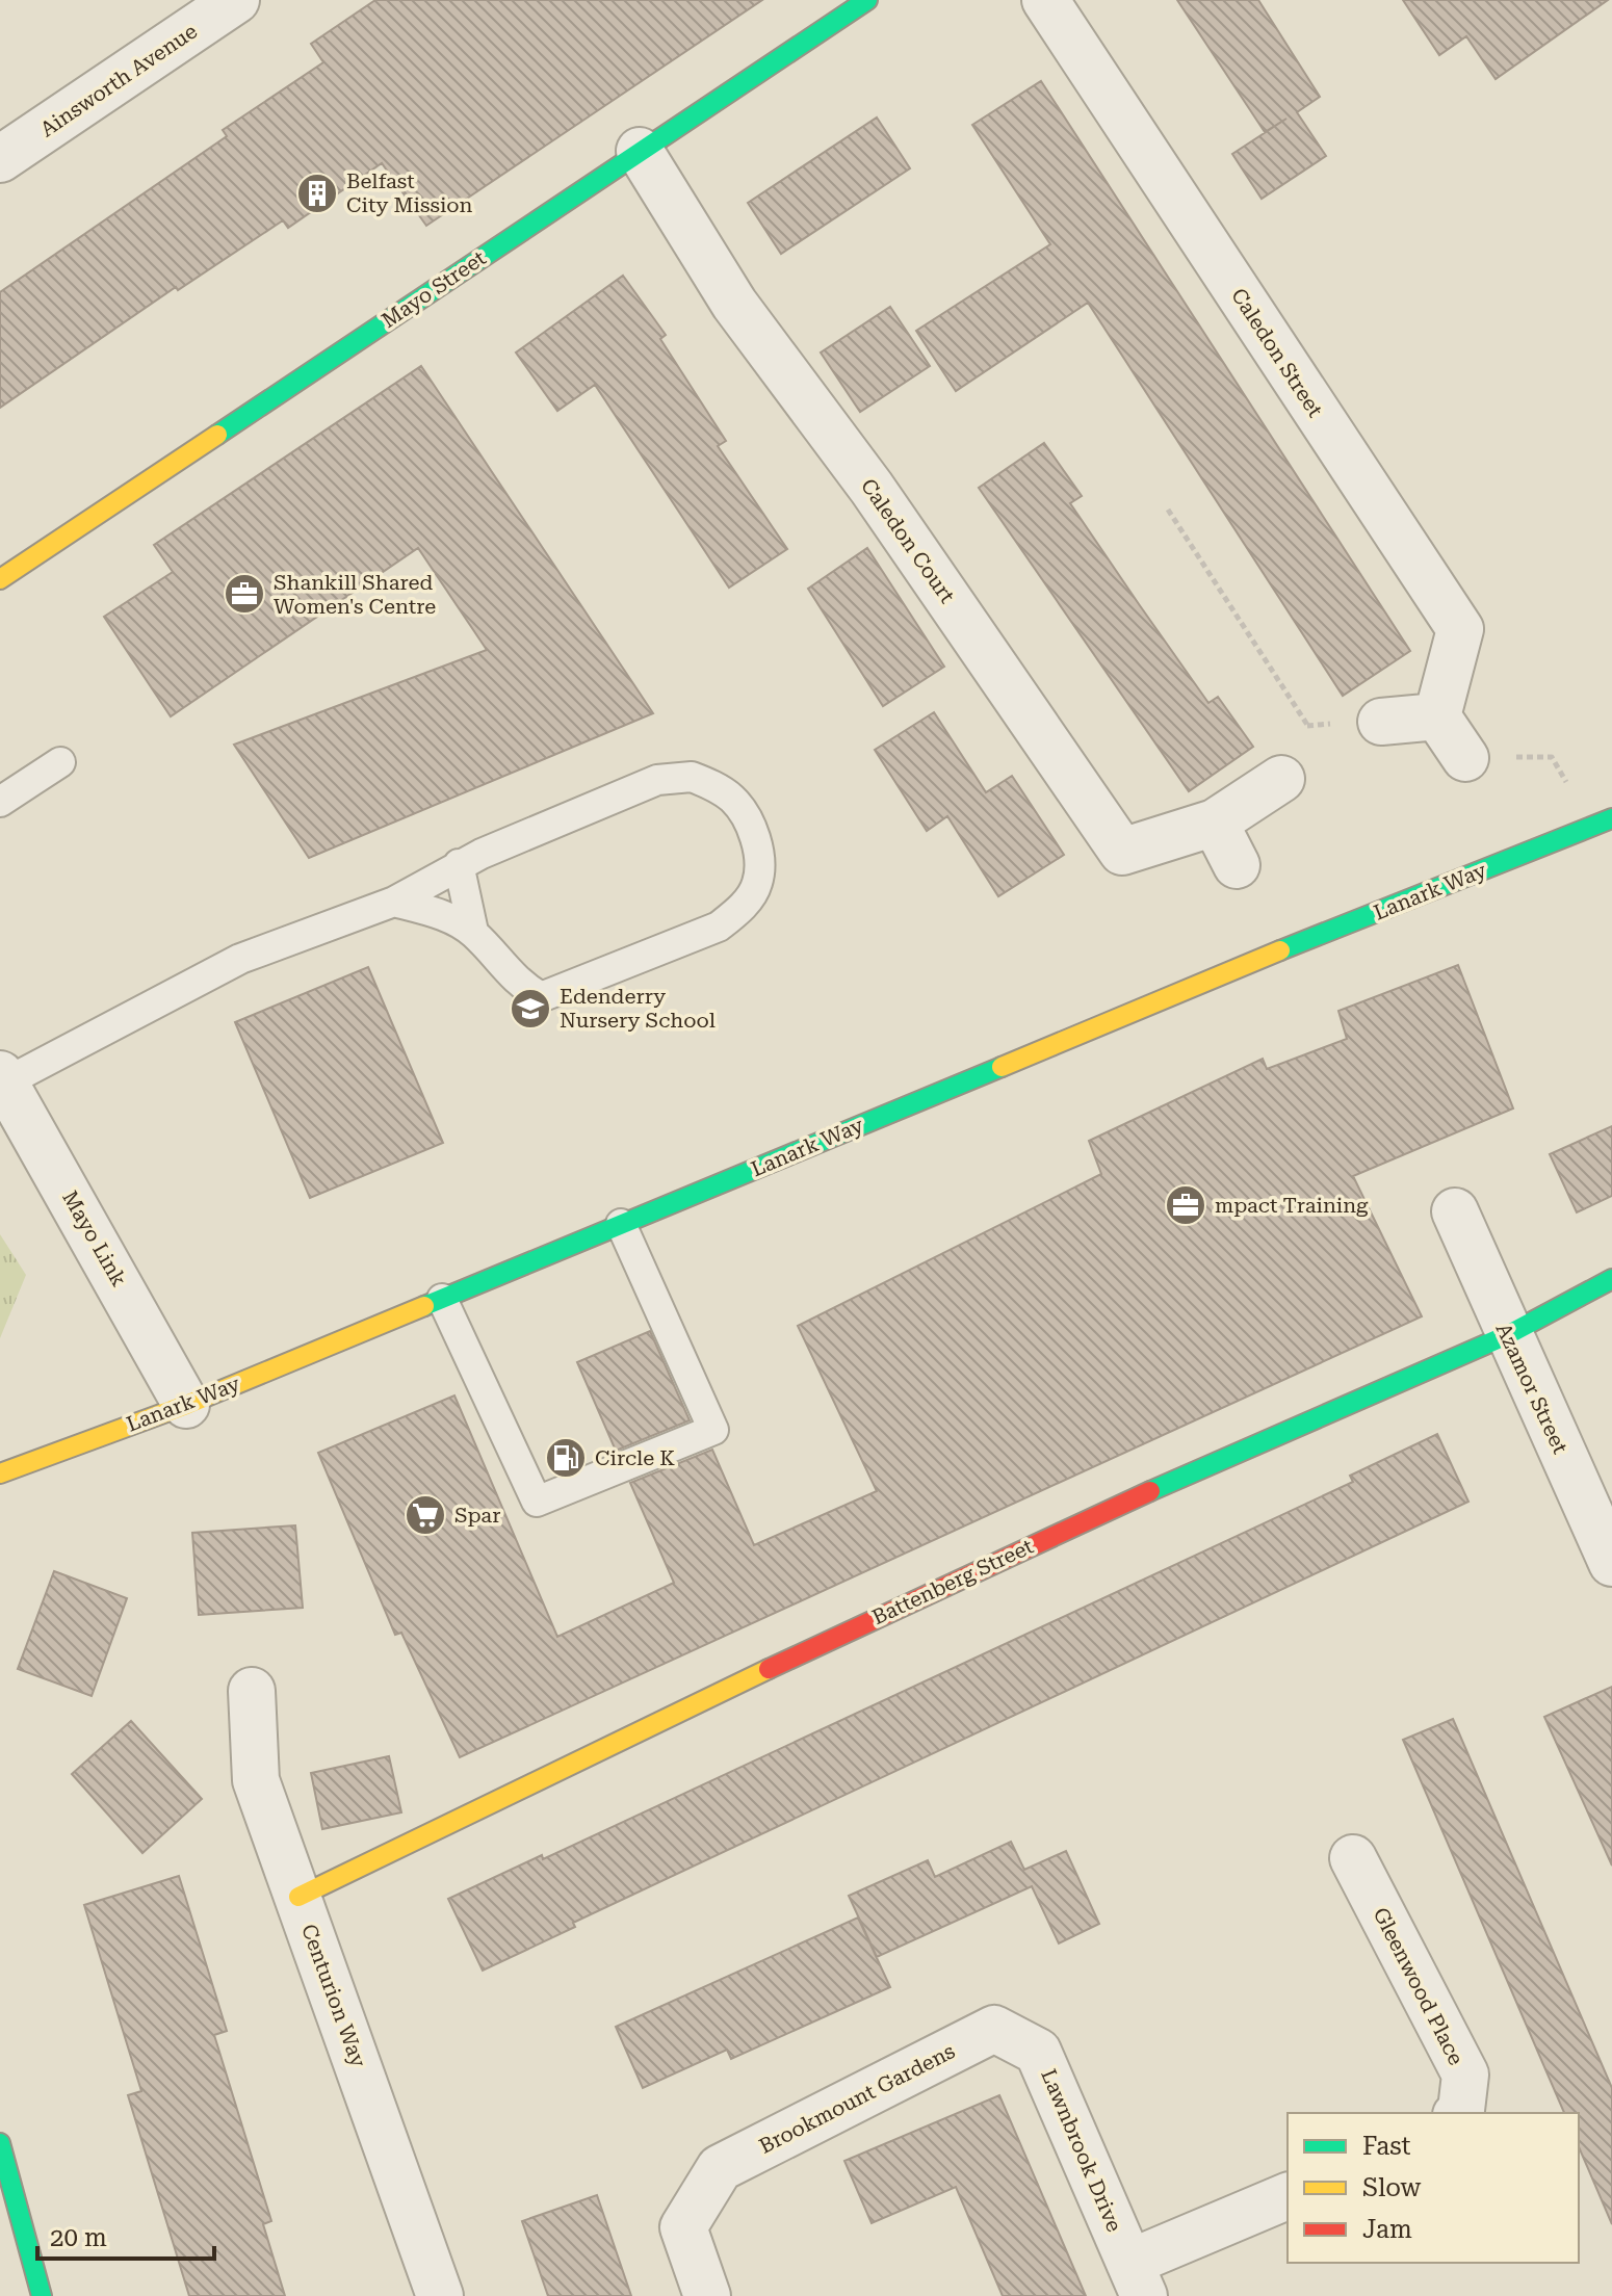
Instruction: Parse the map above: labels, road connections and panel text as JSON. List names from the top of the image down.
{
  "streets": {
    "street": [
      "Ainsworth Avenue",
      "Mayo Street",
      "Caledon Street",
      "Caledon Court",
      "Lanark Way",
      "Mayo Link",
      "Azamor Street",
      "Battenberg Street",
      "Gleenwood Place",
      "Centurion Way",
      "Brookmount Gardens",
      "Lawnbrook Drive"
    ]
  },
  "crossings": [
    ["Mayo Street", "Caledon Court"],
    ["Lanark Way", "Mayo Link"],
    ["Azamor Street", "Battenberg Street"],
    ["Battenberg Street", "Centurion Way"],
    ["Brookmount Gardens", "Lawnbrook Drive"]
  ],
  "places": {
    "building": ["Belfast City Mission"],
    "office": ["Shankill Shared Women's Centre", "mpact Training"],
    "school or university": ["Edenderry Nursery School"],
    "fuel station": ["Circle K"],
    "supermarket": ["Spar"]
  },
  "legend": ["Fast", "Slow", "Jam"],
  "scale_bar": "20 m"
}
